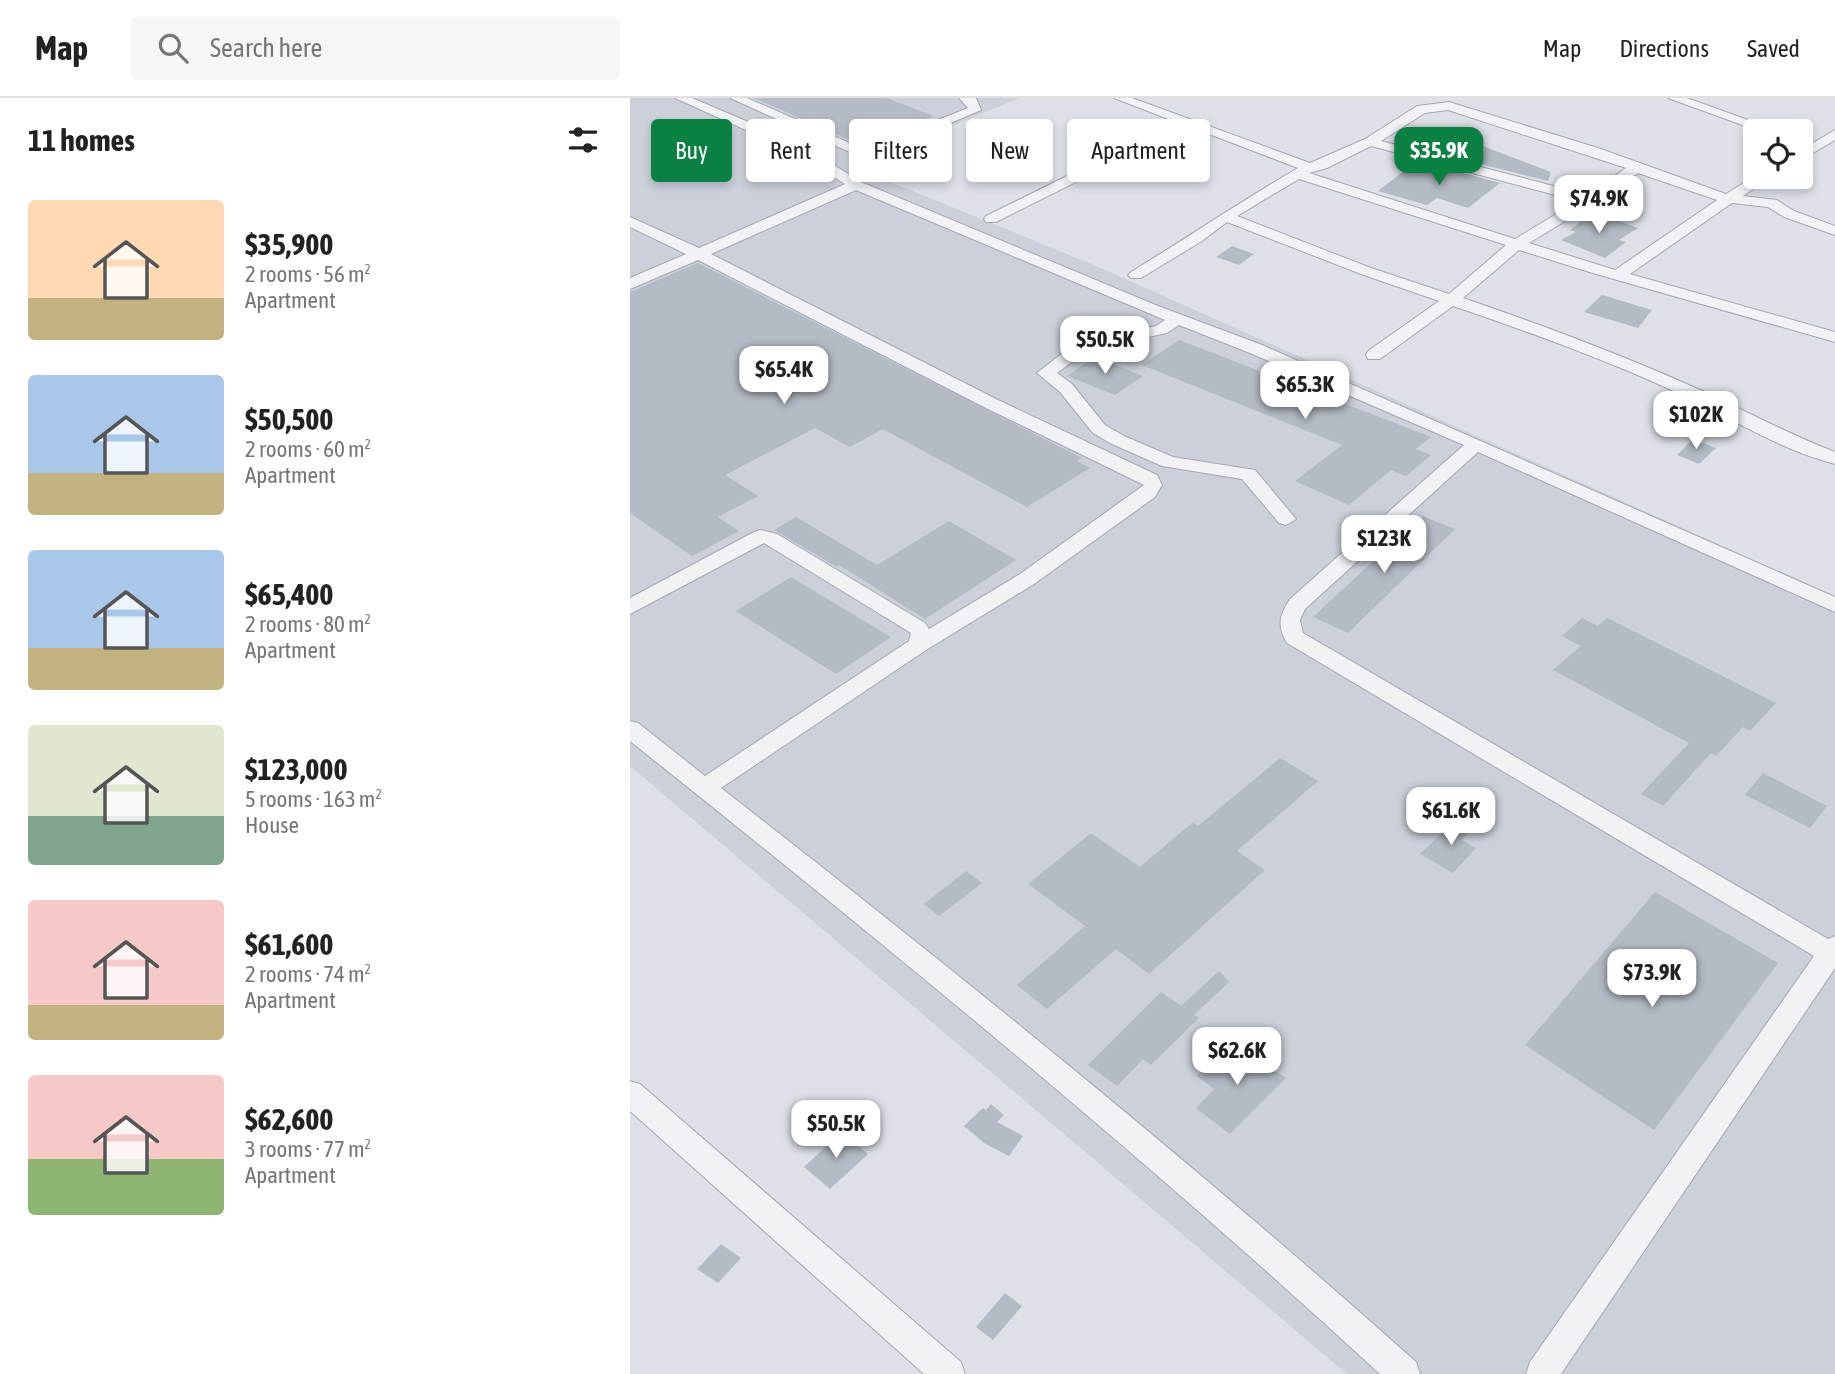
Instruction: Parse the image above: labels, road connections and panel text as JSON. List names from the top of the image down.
{
  "page": {
    "header": "Map",
    "search": "Search here",
    "nav": ["Map", "Directions", "Saved"],
    "heading": "11 homes",
    "chip": [
      "Buy",
      "Rent",
      "Filters",
      "New",
      "Apartment"
    ],
    "price": [
      "$35.9K",
      "$74.9K",
      "$50.5K",
      "$65.4K",
      "$65.3K",
      "$102K",
      "$123K",
      "$61.6K",
      "$73.9K",
      "$62.6K",
      "$50.5K"
    ],
    "list": [
      {
        "name": "$35,900",
        "note": "2 rooms · 56 m² · Apartment"
      },
      {
        "name": "$50,500",
        "note": "2 rooms · 60 m² · Apartment"
      },
      {
        "name": "$65,400",
        "note": "2 rooms · 80 m² · Apartment"
      },
      {
        "name": "$123,000",
        "note": "5 rooms · 163 m² · House"
      },
      {
        "name": "$61,600",
        "note": "2 rooms · 74 m² · Apartment"
      },
      {
        "name": "$62,600",
        "note": "3 rooms · 77 m² · Apartment"
      }
    ]
  }
}
